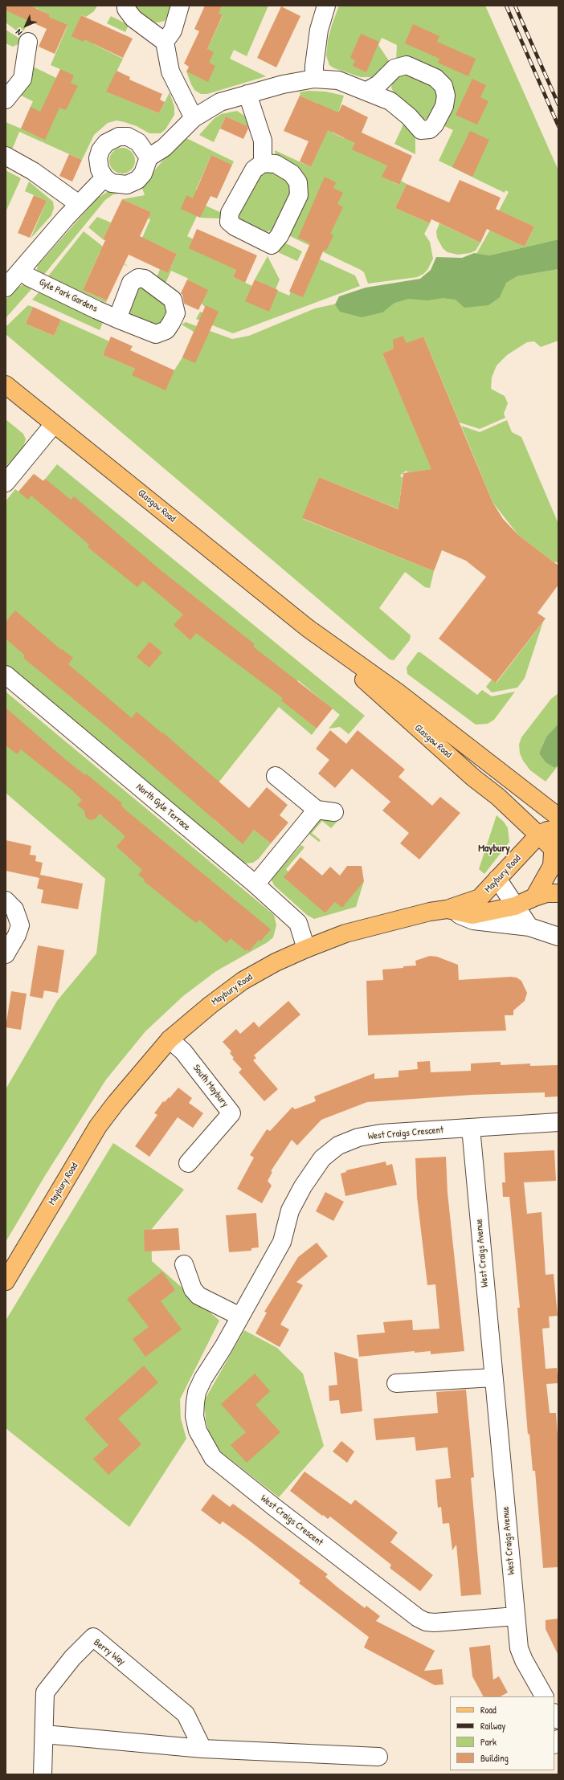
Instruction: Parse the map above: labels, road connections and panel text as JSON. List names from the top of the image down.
{
  "streets": {
    "main road": ["Glasgow Road", "Maybury Road"],
    "street": [
      "Gyle Park Gardens",
      "North Gyle Terrace",
      "South Maybury",
      "West Craigs Crescent",
      "West Craigs Avenue",
      "Berry Way"
    ]
  },
  "crossings": [
    ["Glasgow Road", "Maybury Road"],
    ["North Gyle Terrace", "Maybury Road"],
    ["Maybury Road", "South Maybury"],
    ["West Craigs Crescent", "West Craigs Avenue"]
  ],
  "districts": ["Maybury"],
  "legend": [
    "Road",
    "Railway",
    "Park",
    "Building"
  ],
  "north": "bottom left"
}
